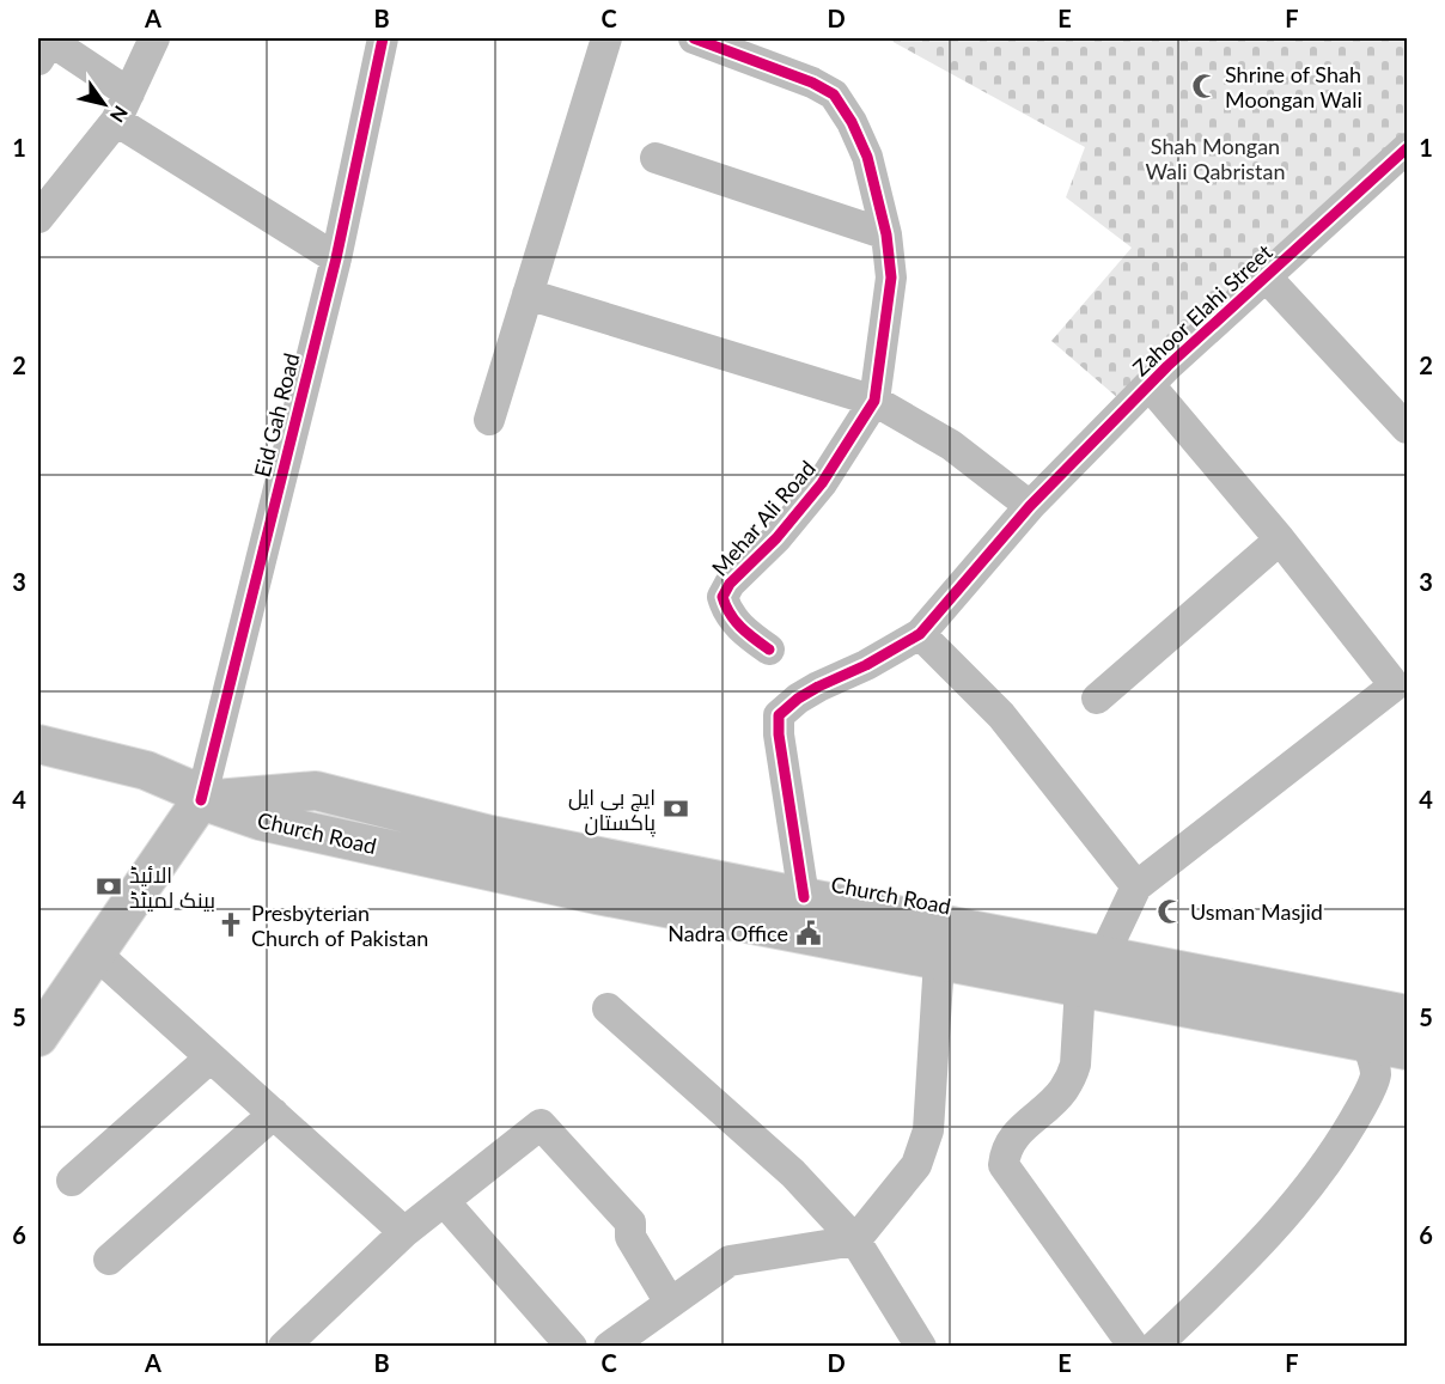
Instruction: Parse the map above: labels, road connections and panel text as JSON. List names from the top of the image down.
{
  "streets": {
    "main road": ["Church Road"],
    "street": ["Zahoor Elahi Street", "Eid Gah Road", "Mehar Ali Road"]
  },
  "crossings": [
    ["Zahoor Elahi Street", "Church Road"],
    ["Eid Gah Road", "Church Road"]
  ],
  "parks": ["Shah Mongan Wali Qabristan"],
  "places": {
    "mosque": ["Shrine of Shah Moongan Wali", "Usman Masjid"],
    "bank": ["ایچ بی ایل پاکستان", "الائیڈ بینک لمیٹڈ"],
    "church": ["Presbyterian Church of Pakistan"],
    "public building": ["Nadra Office"]
  },
  "north": "bottom right",
  "grid": {
    "columns": [
      "A",
      "B",
      "C",
      "D",
      "E",
      "F"
    ],
    "rows": [
      "1",
      "2",
      "3",
      "4",
      "5",
      "6"
    ]
  }
}
